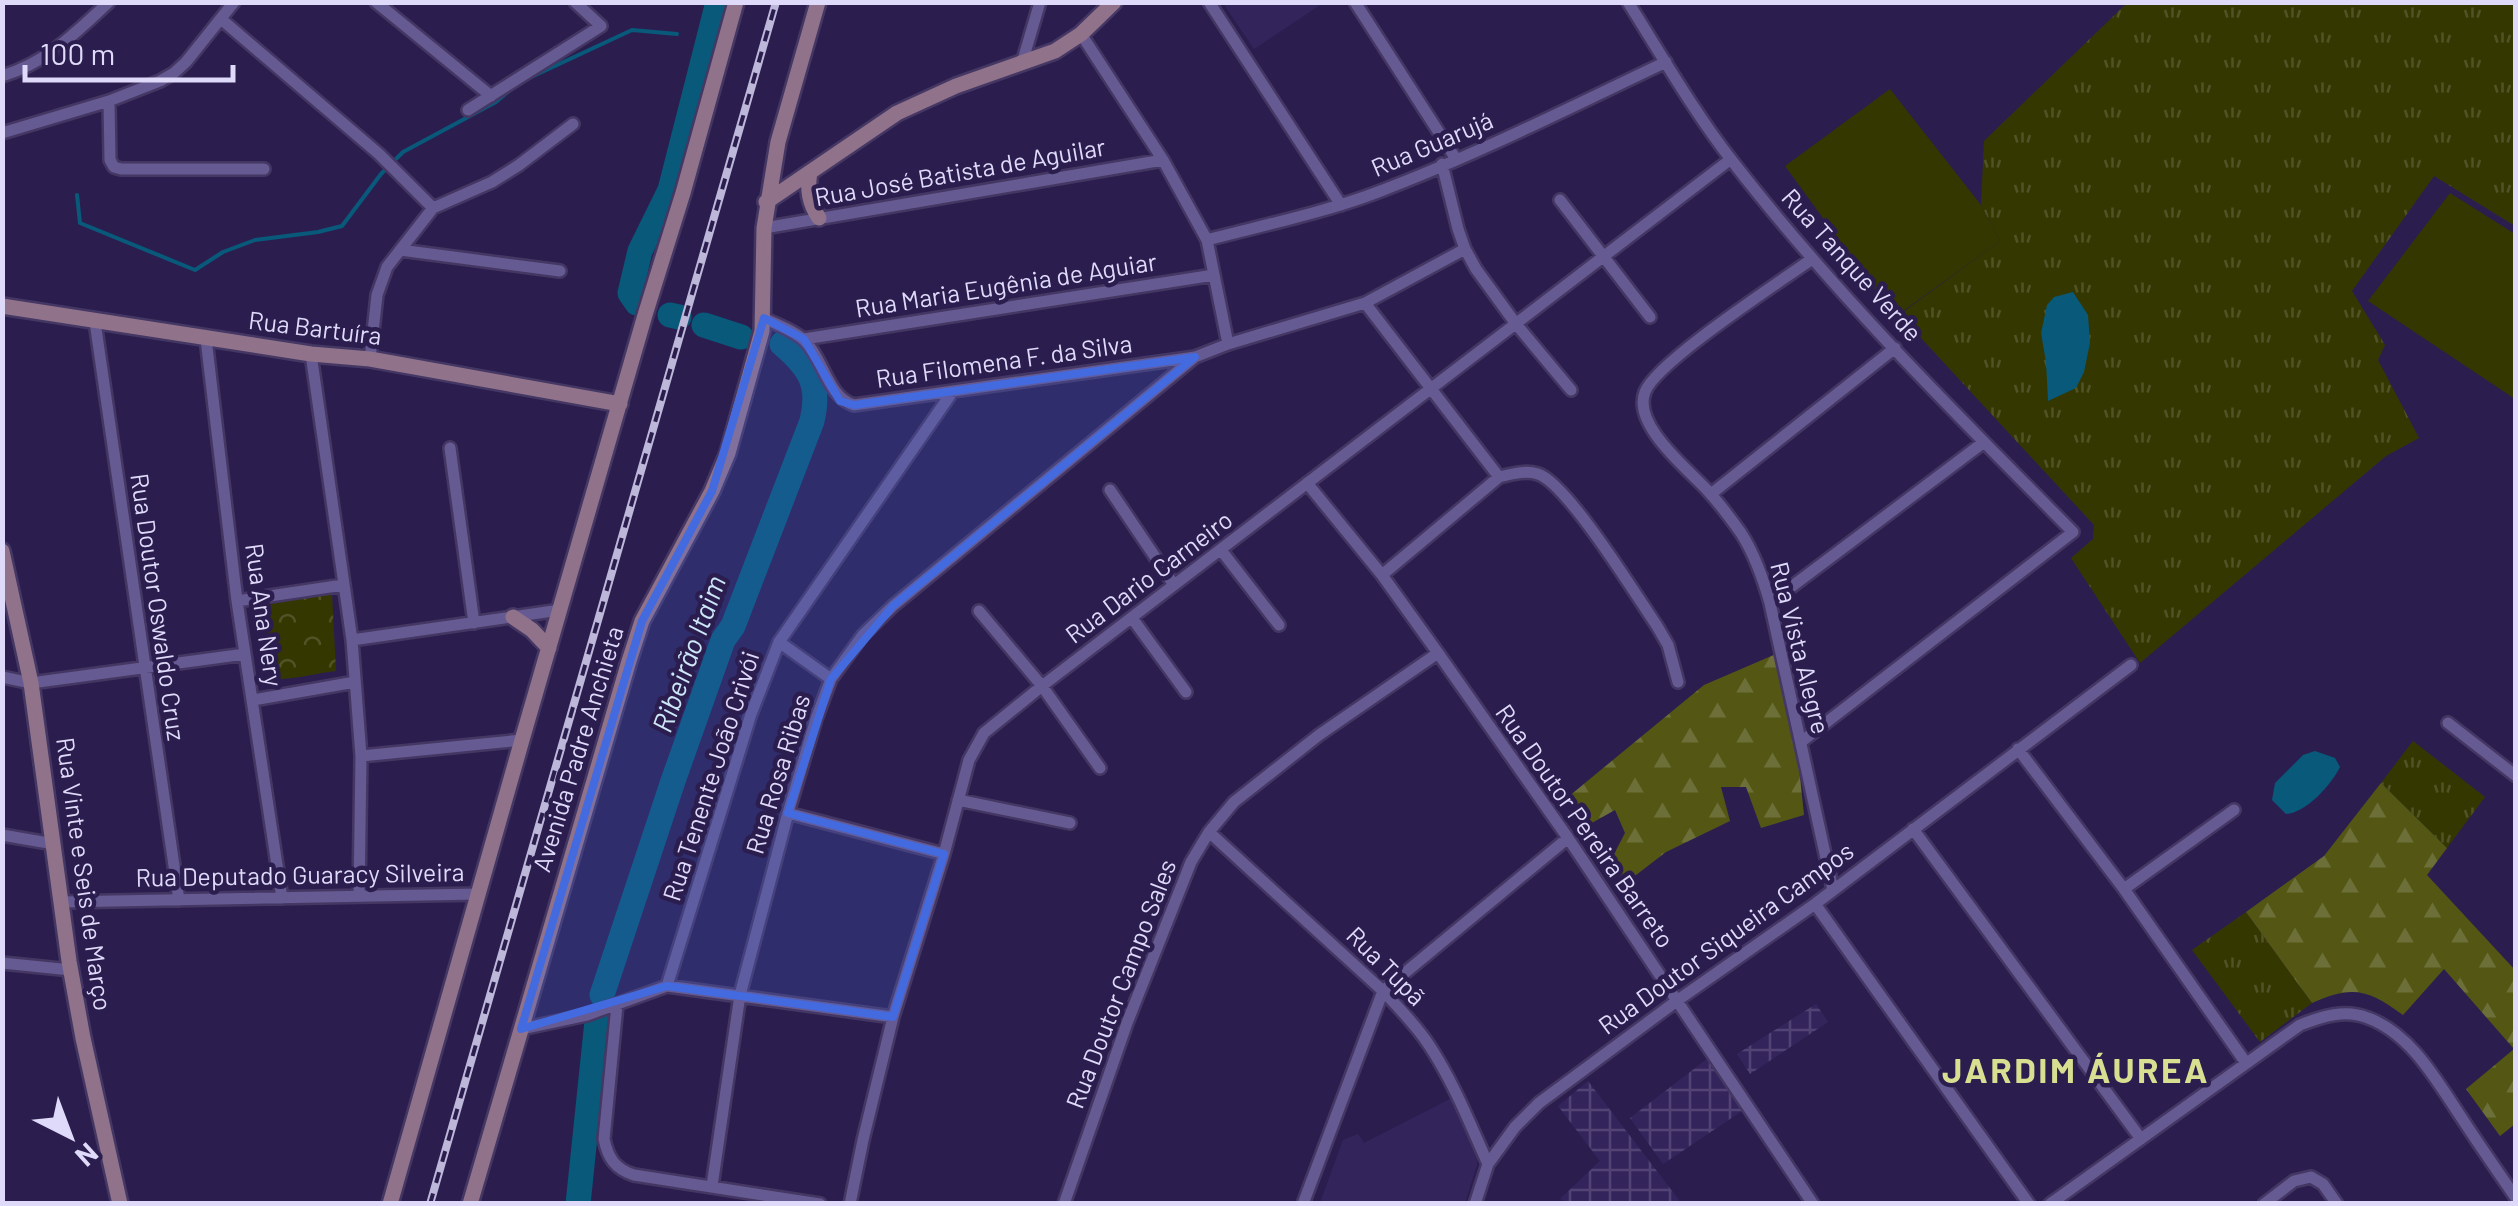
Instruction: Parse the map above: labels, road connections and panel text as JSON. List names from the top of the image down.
{
  "streets": {
    "main road": ["Rua Bartuíra", "Avenida Padre Anchieta", "Rua Vinte e Seis de Março"],
    "street": [
      "Rua Guarujá",
      "Rua José Batista de Aguilar",
      "Rua Tanque Verde",
      "Rua Maria Eugênia de Aguiar",
      "Rua Filomena F. da Silva",
      "Rua Dario Carneiro",
      "Rua Doutor Oswaldo Cruz",
      "Rua Ana Nery",
      "Rua Vista Alegre",
      "Rua Rosa Ribas",
      "Rua Tenente João Crivói",
      "Rua Doutor Pereira Barreto",
      "Rua Deputado Guaracy Silveira",
      "Rua Doutor Siqueira Campos",
      "Rua Tupã",
      "Rua Doutor Campo Sales"
    ]
  },
  "crossings": [
    ["Rua Guarujá", "Rua Tanque Verde"],
    ["Rua José Batista de Aguilar", "Avenida Padre Anchieta"],
    ["Rua Tanque Verde", "Rua Dario Carneiro"],
    ["Rua Tanque Verde", "Rua Vista Alegre"],
    ["Rua Maria Eugênia de Aguiar", "Rua Filomena F. da Silva"],
    ["Rua Bartuíra", "Rua Doutor Oswaldo Cruz"],
    ["Rua Bartuíra", "Rua Ana Nery"],
    ["Rua Filomena F. da Silva", "Rua Rosa Ribas"],
    ["Rua Filomena F. da Silva", "Rua Tenente João Crivói"],
    ["Rua Dario Carneiro", "Rua Doutor Pereira Barreto"],
    ["Rua Doutor Oswaldo Cruz", "Rua Deputado Guaracy Silveira"],
    ["Rua Ana Nery", "Rua Deputado Guaracy Silveira"],
    ["Rua Vista Alegre", "Rua Doutor Siqueira Campos"],
    ["Rua Doutor Pereira Barreto", "Rua Doutor Siqueira Campos"],
    ["Rua Doutor Pereira Barreto", "Rua Doutor Campo Sales"],
    ["Rua Vinte e Seis de Março", "Rua Deputado Guaracy Silveira"],
    ["Rua Doutor Siqueira Campos", "Rua Tupã"],
    ["Rua Tupã", "Rua Doutor Campo Sales"]
  ],
  "districts": ["JARDIM ÁUREA"],
  "water": ["Ribeirão Itaim"],
  "scale_bar": "100 m",
  "north": "bottom right"
}
